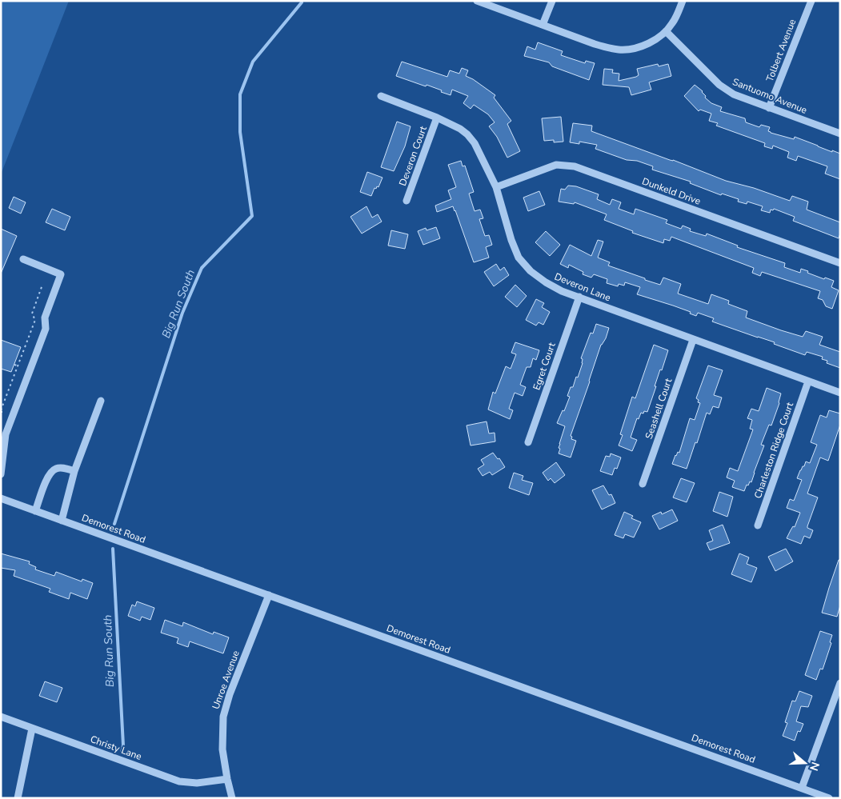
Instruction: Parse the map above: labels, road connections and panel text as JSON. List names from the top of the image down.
{
  "streets": {
    "street": [
      "Tolbert Avenue",
      "Santuomo Avenue",
      "Deveron Court",
      "Dunkeld Drive",
      "Deveron Lane",
      "Egret Court",
      "Seashell Court",
      "Charleston Ridge Court",
      "Demorest Road",
      "Unroe Avenue",
      "Christy Lane"
    ]
  },
  "crossings": [
    ["Tolbert Avenue", "Santuomo Avenue"],
    ["Deveron Court", "Deveron Lane"],
    ["Dunkeld Drive", "Deveron Lane"],
    ["Deveron Lane", "Egret Court"],
    ["Deveron Lane", "Seashell Court"],
    ["Deveron Lane", "Charleston Ridge Court"],
    ["Demorest Road", "Unroe Avenue"],
    ["Unroe Avenue", "Christy Lane"]
  ],
  "water": ["Big Run South"],
  "north": "right"
}
